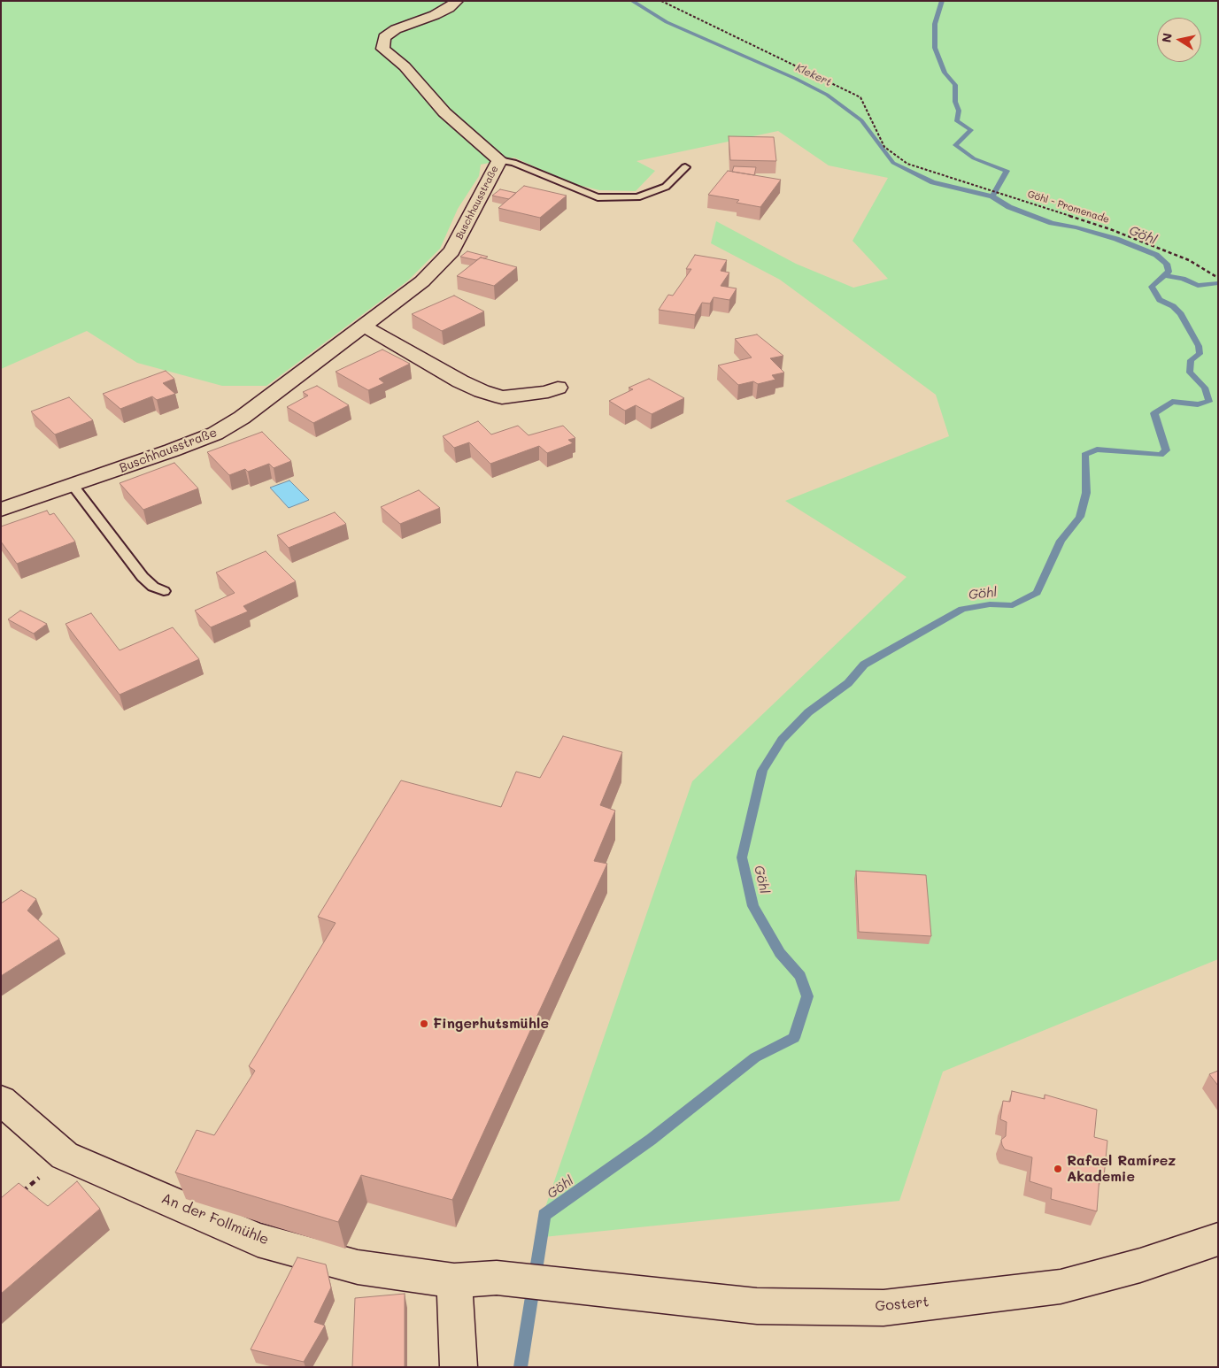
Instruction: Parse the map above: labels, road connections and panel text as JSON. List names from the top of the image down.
{
  "streets": {
    "street": ["Buschhausstraße", "An der Follmühle", "Gostert"],
    "path": ["Göhl - Promenade"]
  },
  "crossings": [
    ["An der Follmühle", "Gostert"]
  ],
  "water": ["Klekert", "Göhl"],
  "places": ["Fingerhutsmühle", "Rafael Ramírez Akademie"],
  "north": "left"
}
